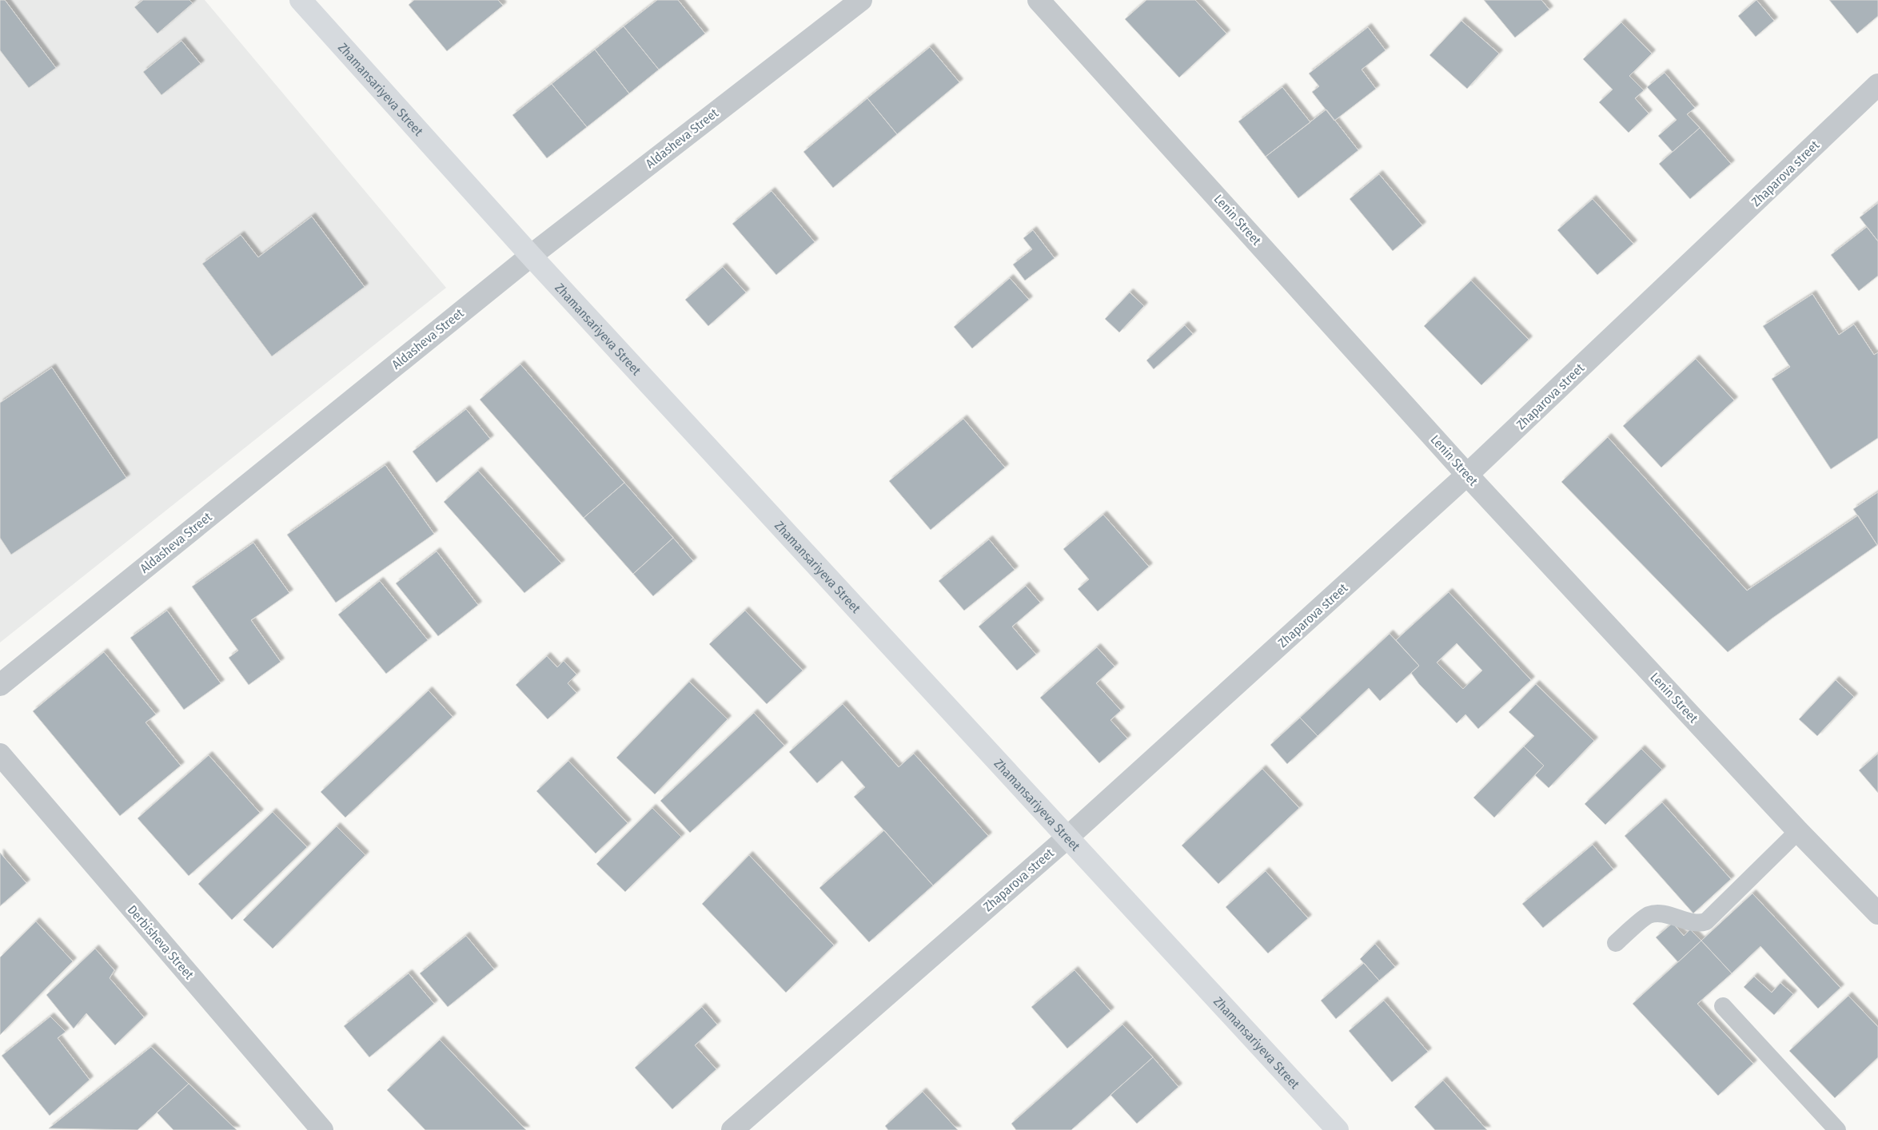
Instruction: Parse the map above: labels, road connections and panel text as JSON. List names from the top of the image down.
{
  "streets": {
    "main road": ["Zhamansariyeva Street"],
    "street": [
      "Aldasheva Street",
      "Zhaparova street",
      "Lenin Street",
      "Derbisheva Street"
    ]
  },
  "crossings": [
    ["Zhamansariyeva Street", "Aldasheva Street"],
    ["Zhamansariyeva Street", "Zhaparova street"],
    ["Zhaparova street", "Lenin Street"]
  ]
}
